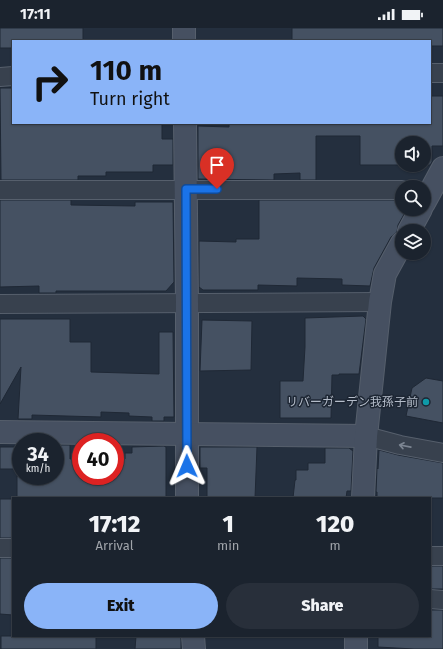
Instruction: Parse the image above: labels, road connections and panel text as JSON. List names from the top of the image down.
{
  "places": ["リバーガーデン我孫子前"],
  "page": {
    "status": "17:11",
    "turn": ["110 m", "Turn right"],
    "speed": "34 km/h",
    "limit": "40",
    "eta": [
      "17:12",
      "Arrival",
      "1",
      "min",
      "120",
      "m"
    ],
    "buttons": ["Exit", "Share"]
  }
}
